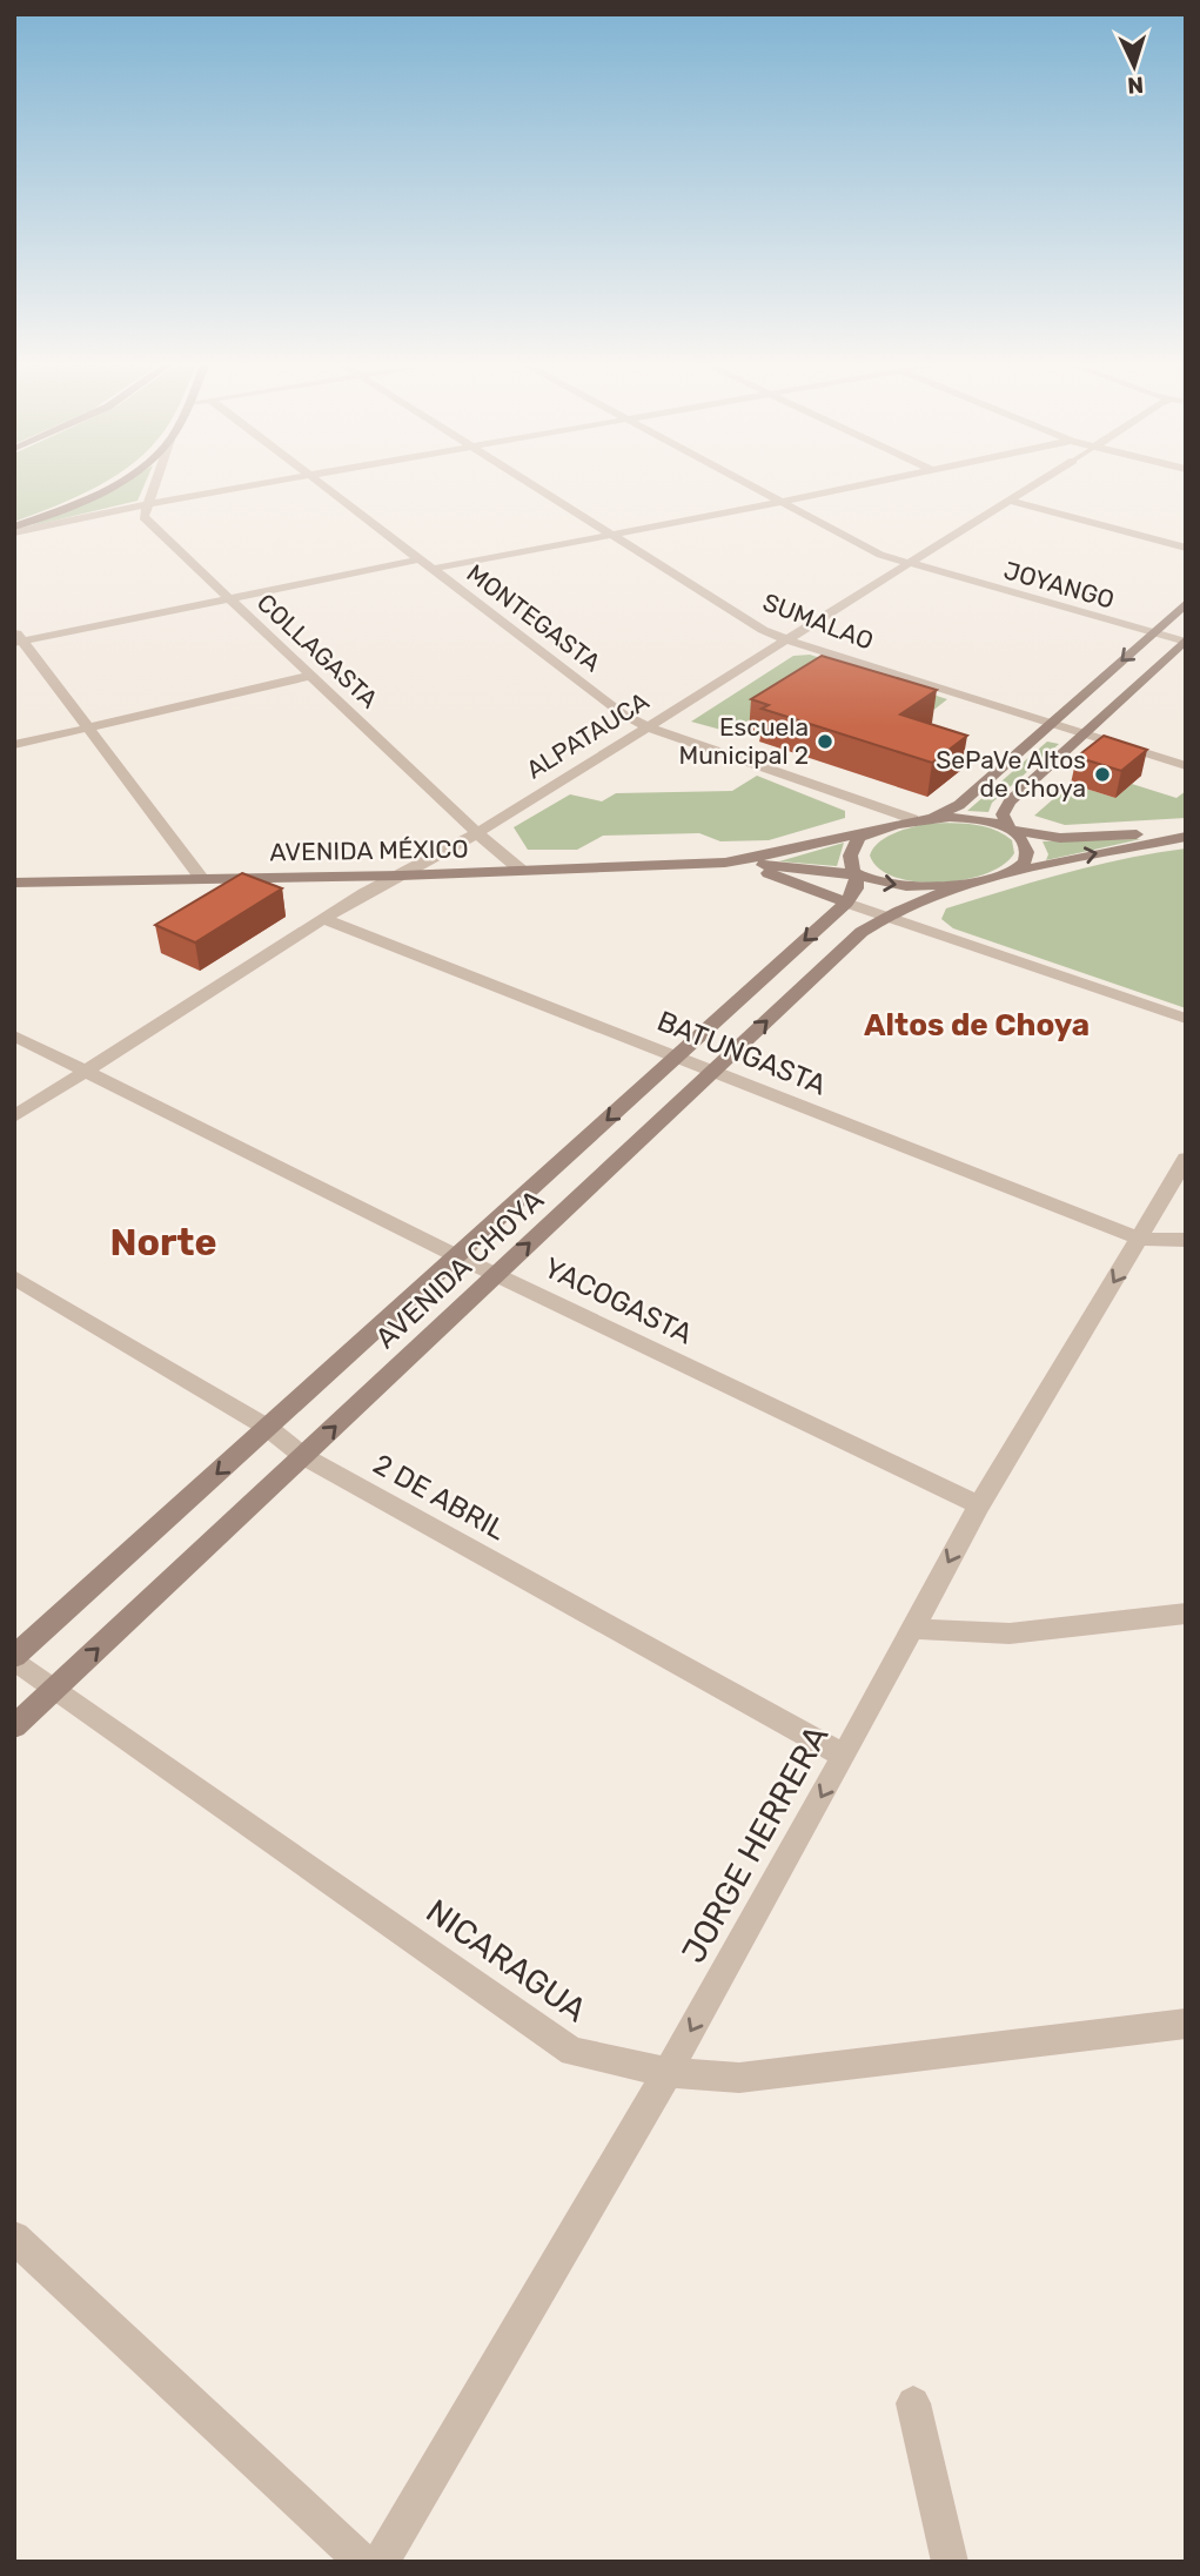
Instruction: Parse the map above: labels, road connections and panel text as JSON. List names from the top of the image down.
{
  "streets": {
    "main road": ["AVENIDA MÉXICO", "AVENIDA CHOYA"],
    "street": [
      "JOYANGO",
      "MONTEGASTA",
      "SUMALAO",
      "COLLAGASTA",
      "ALPATAUCA",
      "BATUNGASTA",
      "YACOGASTA",
      "2 DE ABRIL",
      "JORGE HERRERA",
      "NICARAGUA"
    ]
  },
  "crossings": [
    ["JOYANGO", "ALPATAUCA"],
    ["MONTEGASTA", "ALPATAUCA"],
    ["MONTEGASTA", "AVENIDA MÉXICO"],
    ["SUMALAO", "ALPATAUCA"],
    ["COLLAGASTA", "ALPATAUCA"],
    ["COLLAGASTA", "AVENIDA MÉXICO"],
    ["ALPATAUCA", "AVENIDA MÉXICO"],
    ["ALPATAUCA", "BATUNGASTA"],
    ["ALPATAUCA", "YACOGASTA"],
    ["AVENIDA MÉXICO", "AVENIDA CHOYA"],
    ["BATUNGASTA", "AVENIDA CHOYA"],
    ["BATUNGASTA", "JORGE HERRERA"],
    ["AVENIDA CHOYA", "YACOGASTA"],
    ["AVENIDA CHOYA", "2 DE ABRIL"],
    ["AVENIDA CHOYA", "NICARAGUA"],
    ["YACOGASTA", "JORGE HERRERA"],
    ["2 DE ABRIL", "JORGE HERRERA"],
    ["JORGE HERRERA", "NICARAGUA"]
  ],
  "one_way": ["JORGE HERRERA"],
  "districts": ["Altos de Choya", "Norte"],
  "places": ["Escuela Municipal 2", "SePaVe Altos de Choya"],
  "north": "bottom"
}
